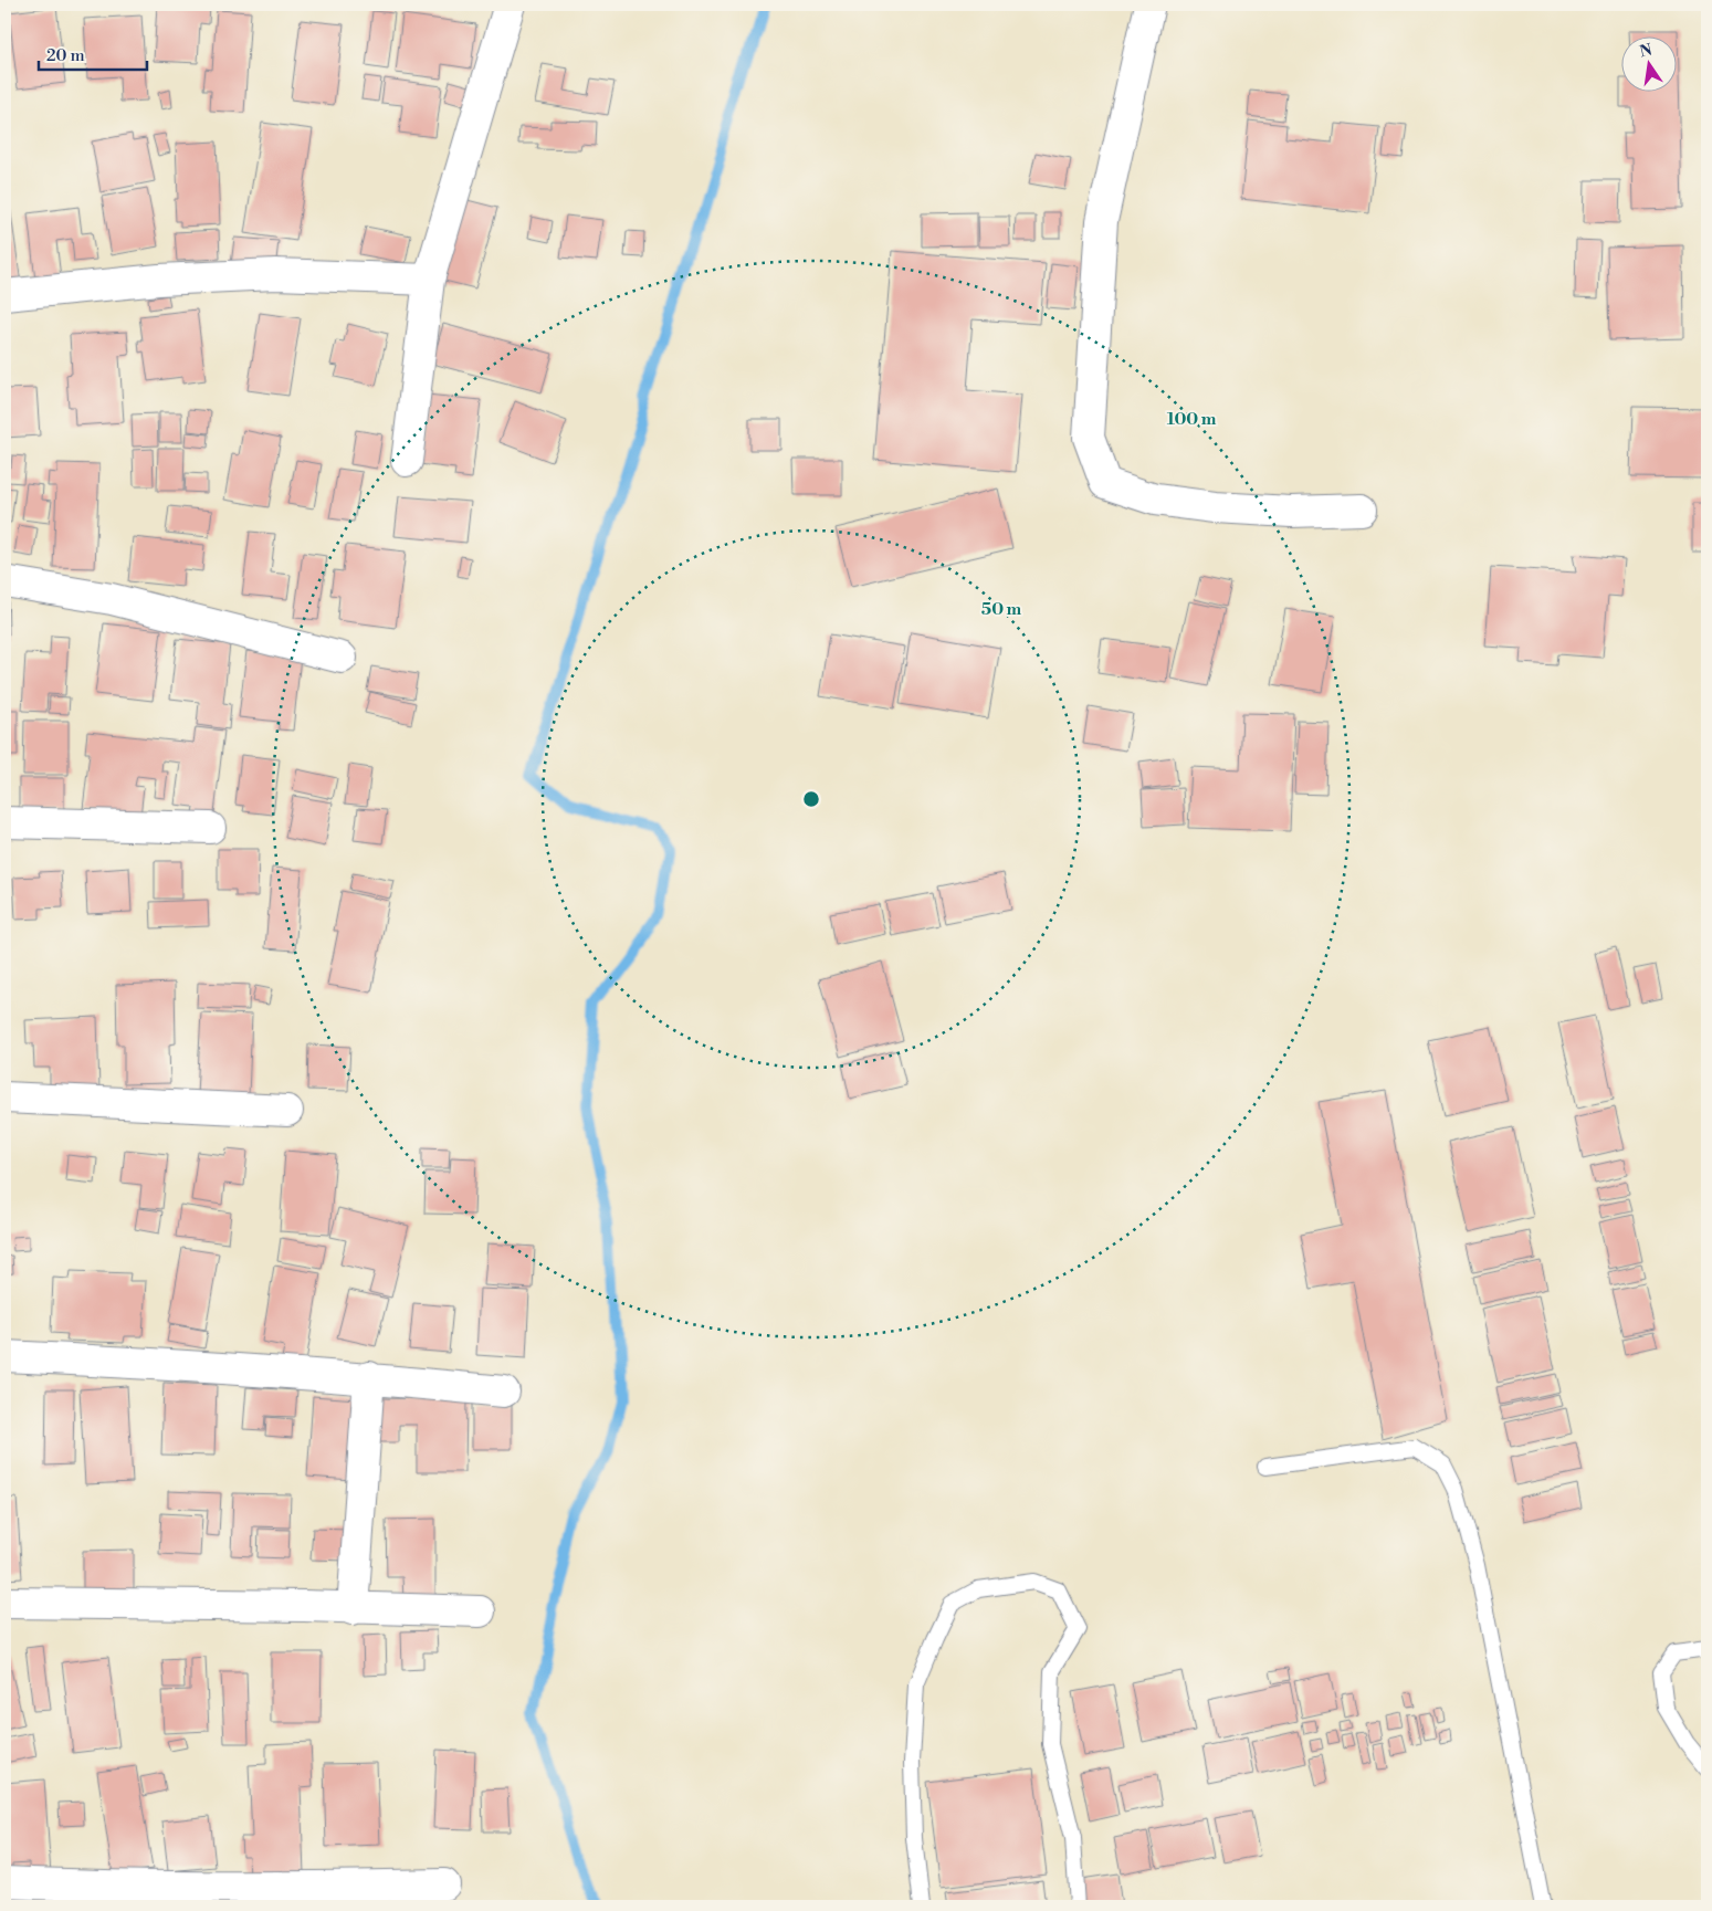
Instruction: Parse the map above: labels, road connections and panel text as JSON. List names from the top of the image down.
{
  "scale_bar": "20 m",
  "north": "top",
  "rings": ["100 m", "50 m"]
}
